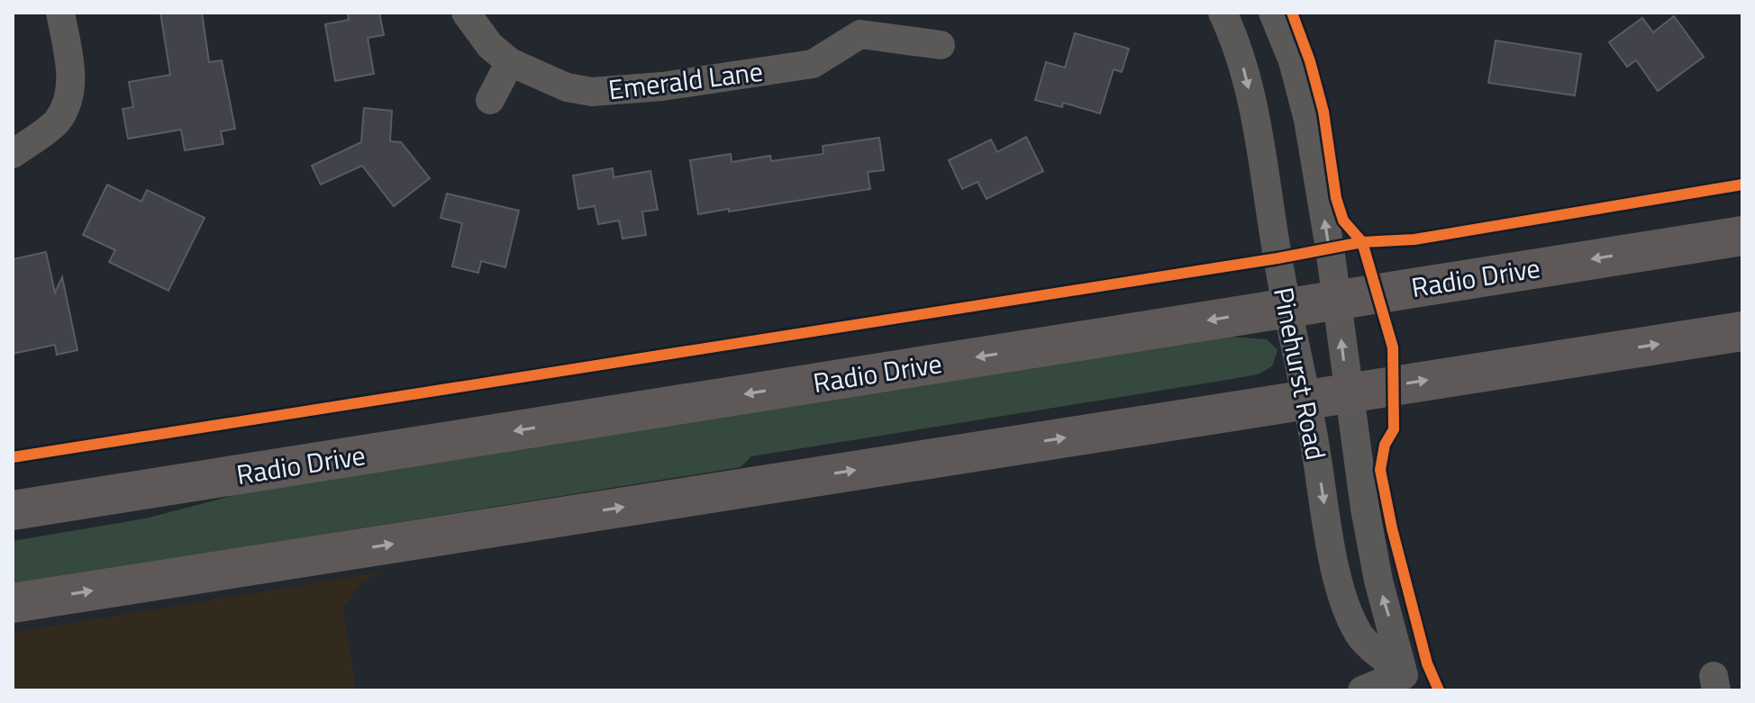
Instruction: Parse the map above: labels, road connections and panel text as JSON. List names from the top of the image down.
{
  "streets": {
    "main road": ["Radio Drive"],
    "street": ["Emerald Lane", "Pinehurst Road"]
  },
  "crossings": [
    ["Radio Drive", "Pinehurst Road"]
  ]
}
